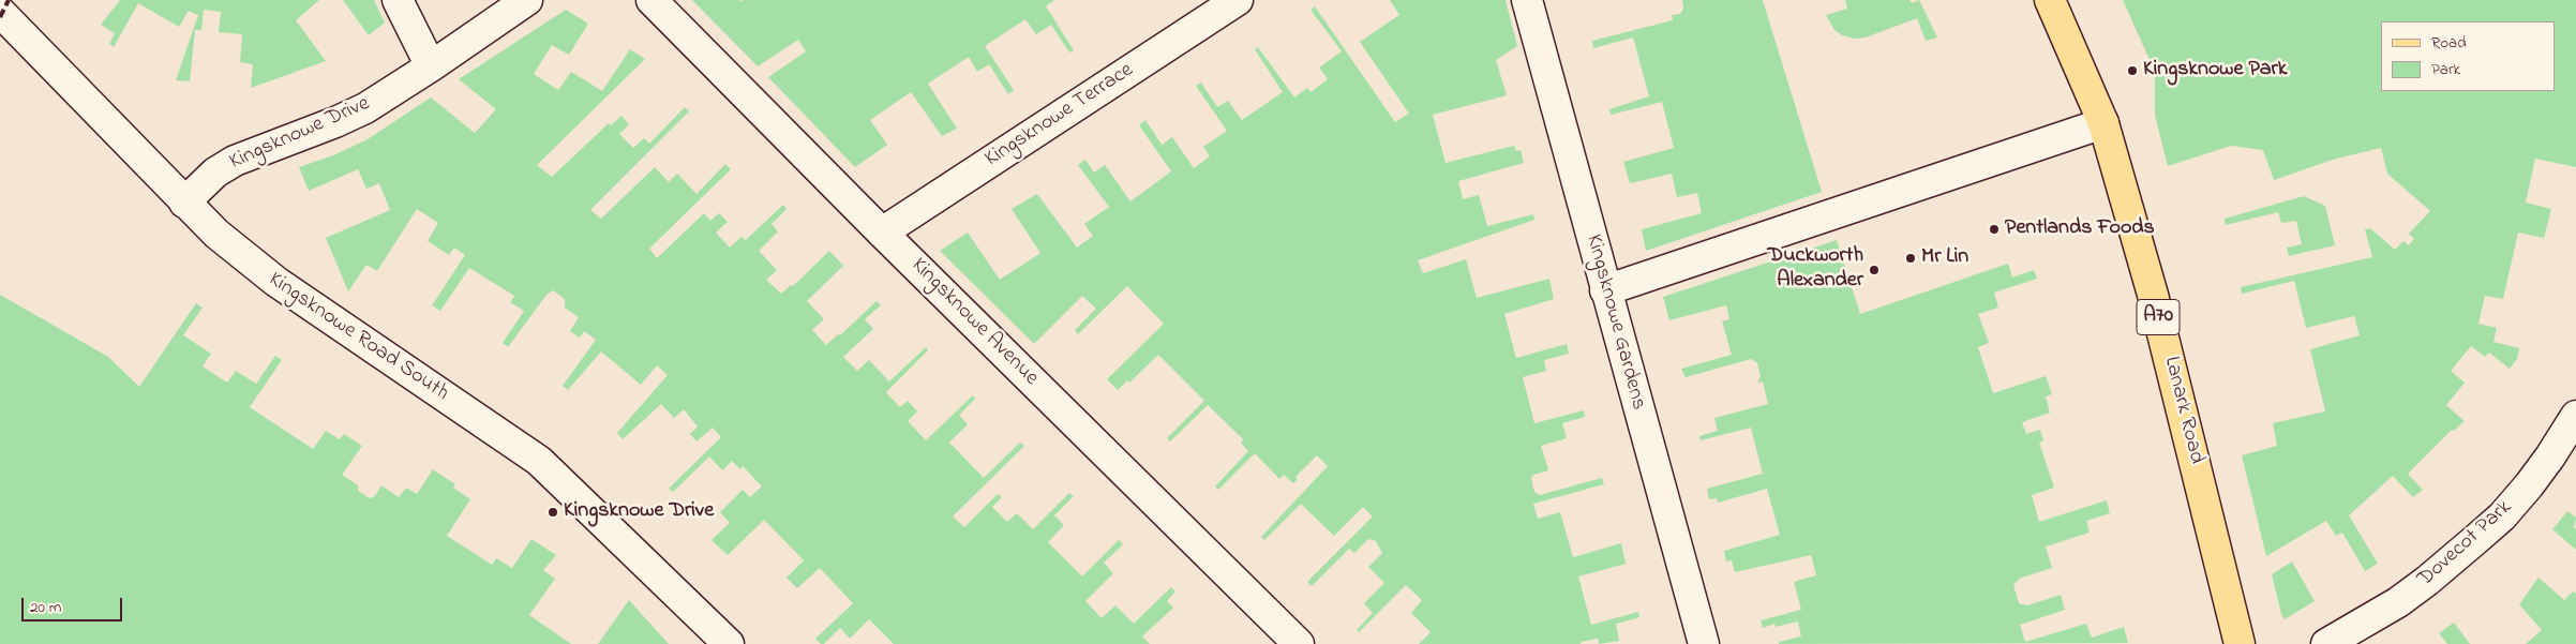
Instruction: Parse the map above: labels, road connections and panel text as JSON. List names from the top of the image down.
{
  "streets": {
    "main road": ["A70", "Lanark Road"],
    "street": [
      "Kingsknowe Terrace",
      "Kingsknowe Drive",
      "Kingsknowe Avenue",
      "Kingsknowe Gardens",
      "Kingsknowe Road South",
      "Dovecot Park"
    ]
  },
  "crossings": [
    ["Kingsknowe Terrace", "Kingsknowe Avenue"],
    ["Kingsknowe Drive", "Kingsknowe Road South"]
  ],
  "places": [
    "Kingsknowe Park",
    "Pentlands Foods",
    "Mr Lin",
    "Duckworth Alexander",
    "Kingsknowe Drive"
  ],
  "legend": ["Road", "Park"],
  "scale_bar": "20 m"
}
